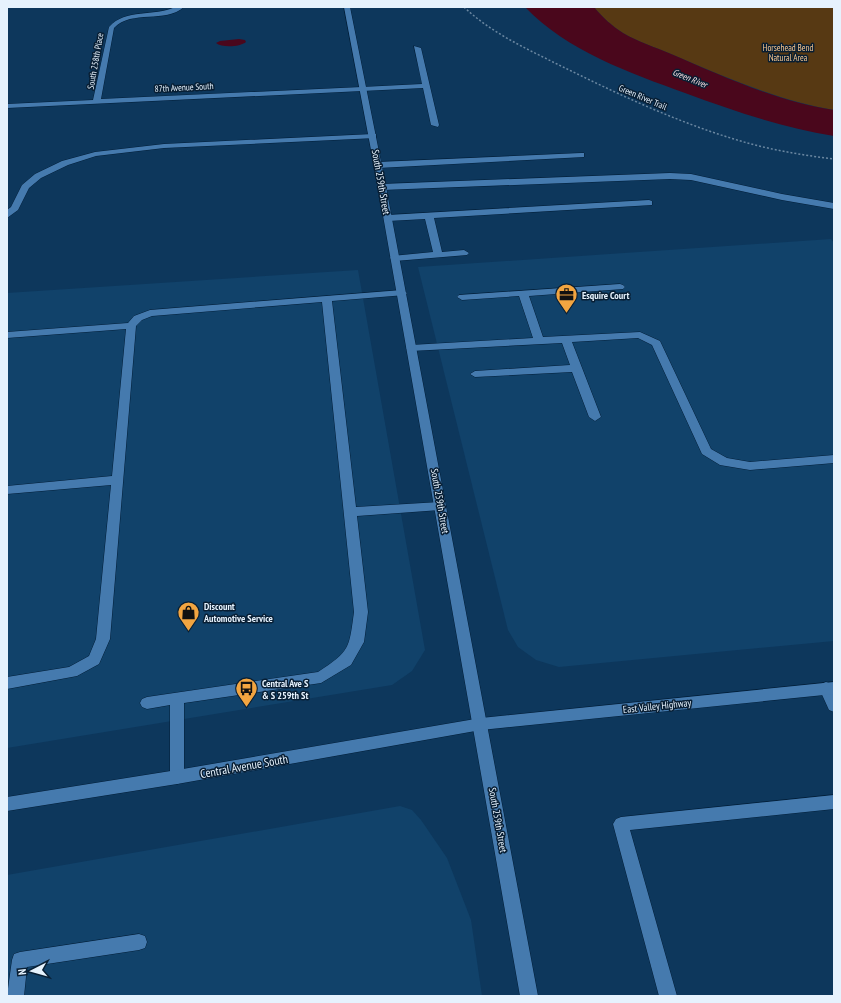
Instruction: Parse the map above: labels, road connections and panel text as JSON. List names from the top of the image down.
{
  "streets": {
    "street": [
      "South 258th Place",
      "87th Avenue South",
      "South 259th Street",
      "East Valley Highway",
      "Central Avenue South"
    ],
    "path": ["Green River Trail"]
  },
  "crossings": [
    ["South 258th Place", "87th Avenue South"],
    ["87th Avenue South", "South 259th Street"],
    ["South 259th Street", "East Valley Highway"],
    ["South 259th Street", "Central Avenue South"],
    ["East Valley Highway", "Central Avenue South"]
  ],
  "water": ["Green River"],
  "parks": ["Horsehead Bend Natural Area"],
  "places": {
    "office": ["Esquire Court"],
    "shop": ["Discount Automotive Service"],
    "bus stop": ["Central Ave S & S 259th St"]
  },
  "north": "left"
}
